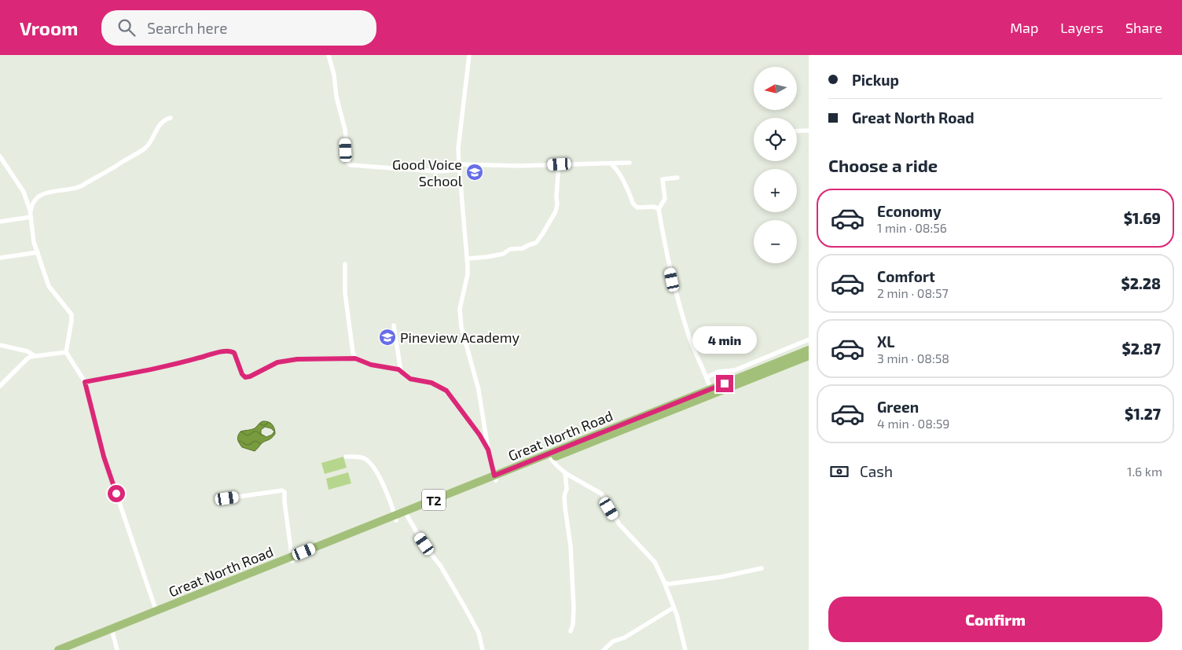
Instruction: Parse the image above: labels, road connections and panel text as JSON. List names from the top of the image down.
{
  "streets": {
    "highway": ["Great North Road", "T2"]
  },
  "places": {
    "school or university": ["Good Voice School", "Pineview Academy"]
  },
  "north": "left",
  "page": {
    "header": "Vroom",
    "search": "Search here",
    "nav": ["Map", "Layers", "Share"],
    "banner": ["Pickup", "Great North Road"],
    "map_buttons": ["+", "−"],
    "heading": "Choose a ride",
    "list": [
      {
        "name": "Economy",
        "note": "1 min · 08:56",
        "value": "$1.69"
      },
      {
        "name": "Comfort",
        "note": "2 min · 08:57",
        "value": "$2.28"
      },
      {
        "name": "XL",
        "note": "3 min · 08:58",
        "value": "$2.87"
      },
      {
        "name": "Green",
        "note": "4 min · 08:59",
        "value": "$1.27"
      }
    ],
    "bubble": "4 min",
    "pay": ["Cash", "1.6 km"],
    "buttons": "Confirm"
  }
}
